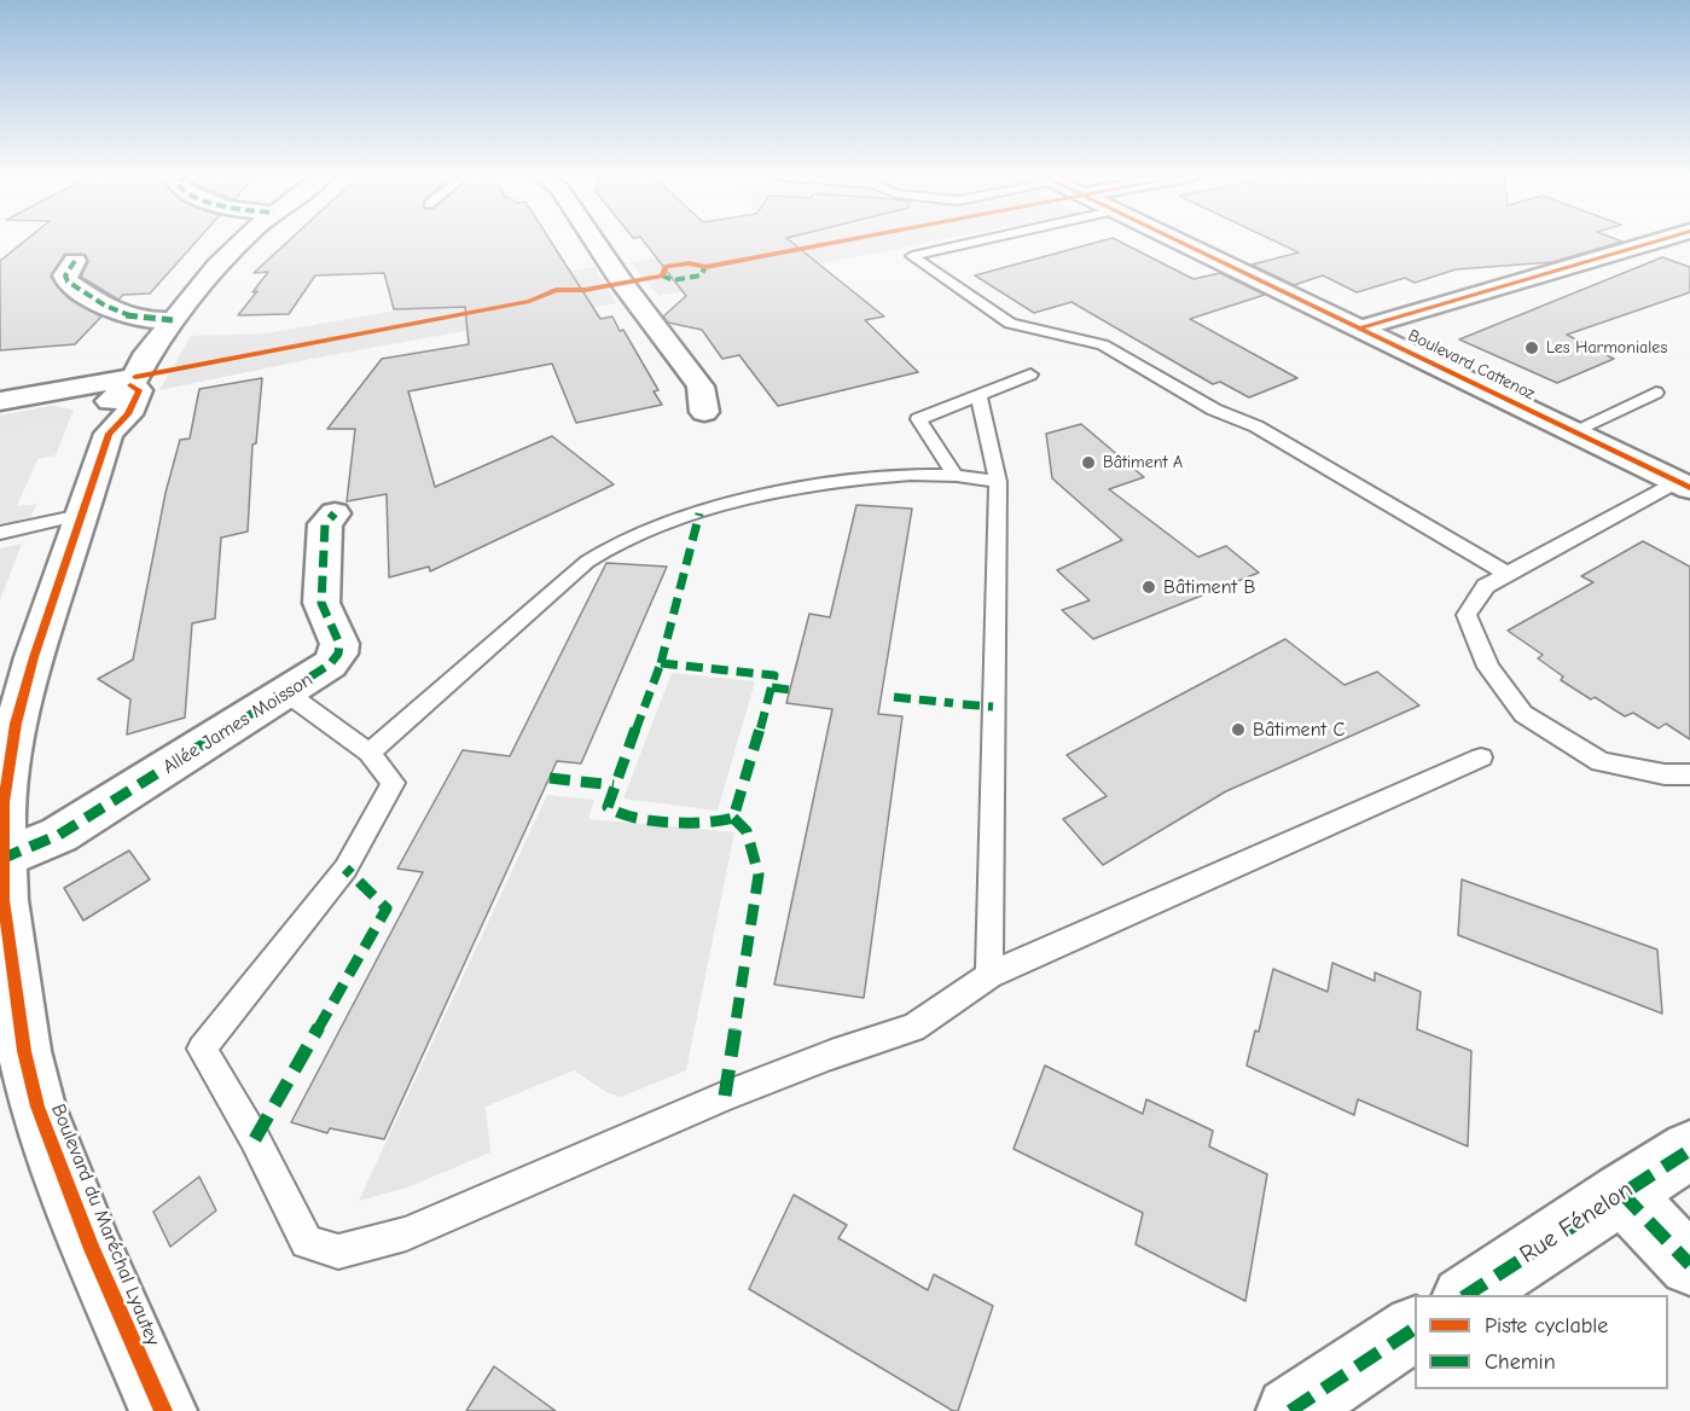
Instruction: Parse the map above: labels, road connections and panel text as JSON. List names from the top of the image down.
{
  "streets": {
    "street": [
      "Boulevard Cattenoz",
      "Allée James Moisson",
      "Rue Fénelon",
      "Boulevard du Maréchal Lyautey"
    ]
  },
  "crossings": [
    ["Allée James Moisson", "Boulevard du Maréchal Lyautey"]
  ],
  "places": [
    "Les Harmoniales",
    "Bâtiment A",
    "Bâtiment B",
    "Bâtiment C"
  ],
  "legend": ["Piste cyclable", "Chemin"]
}
